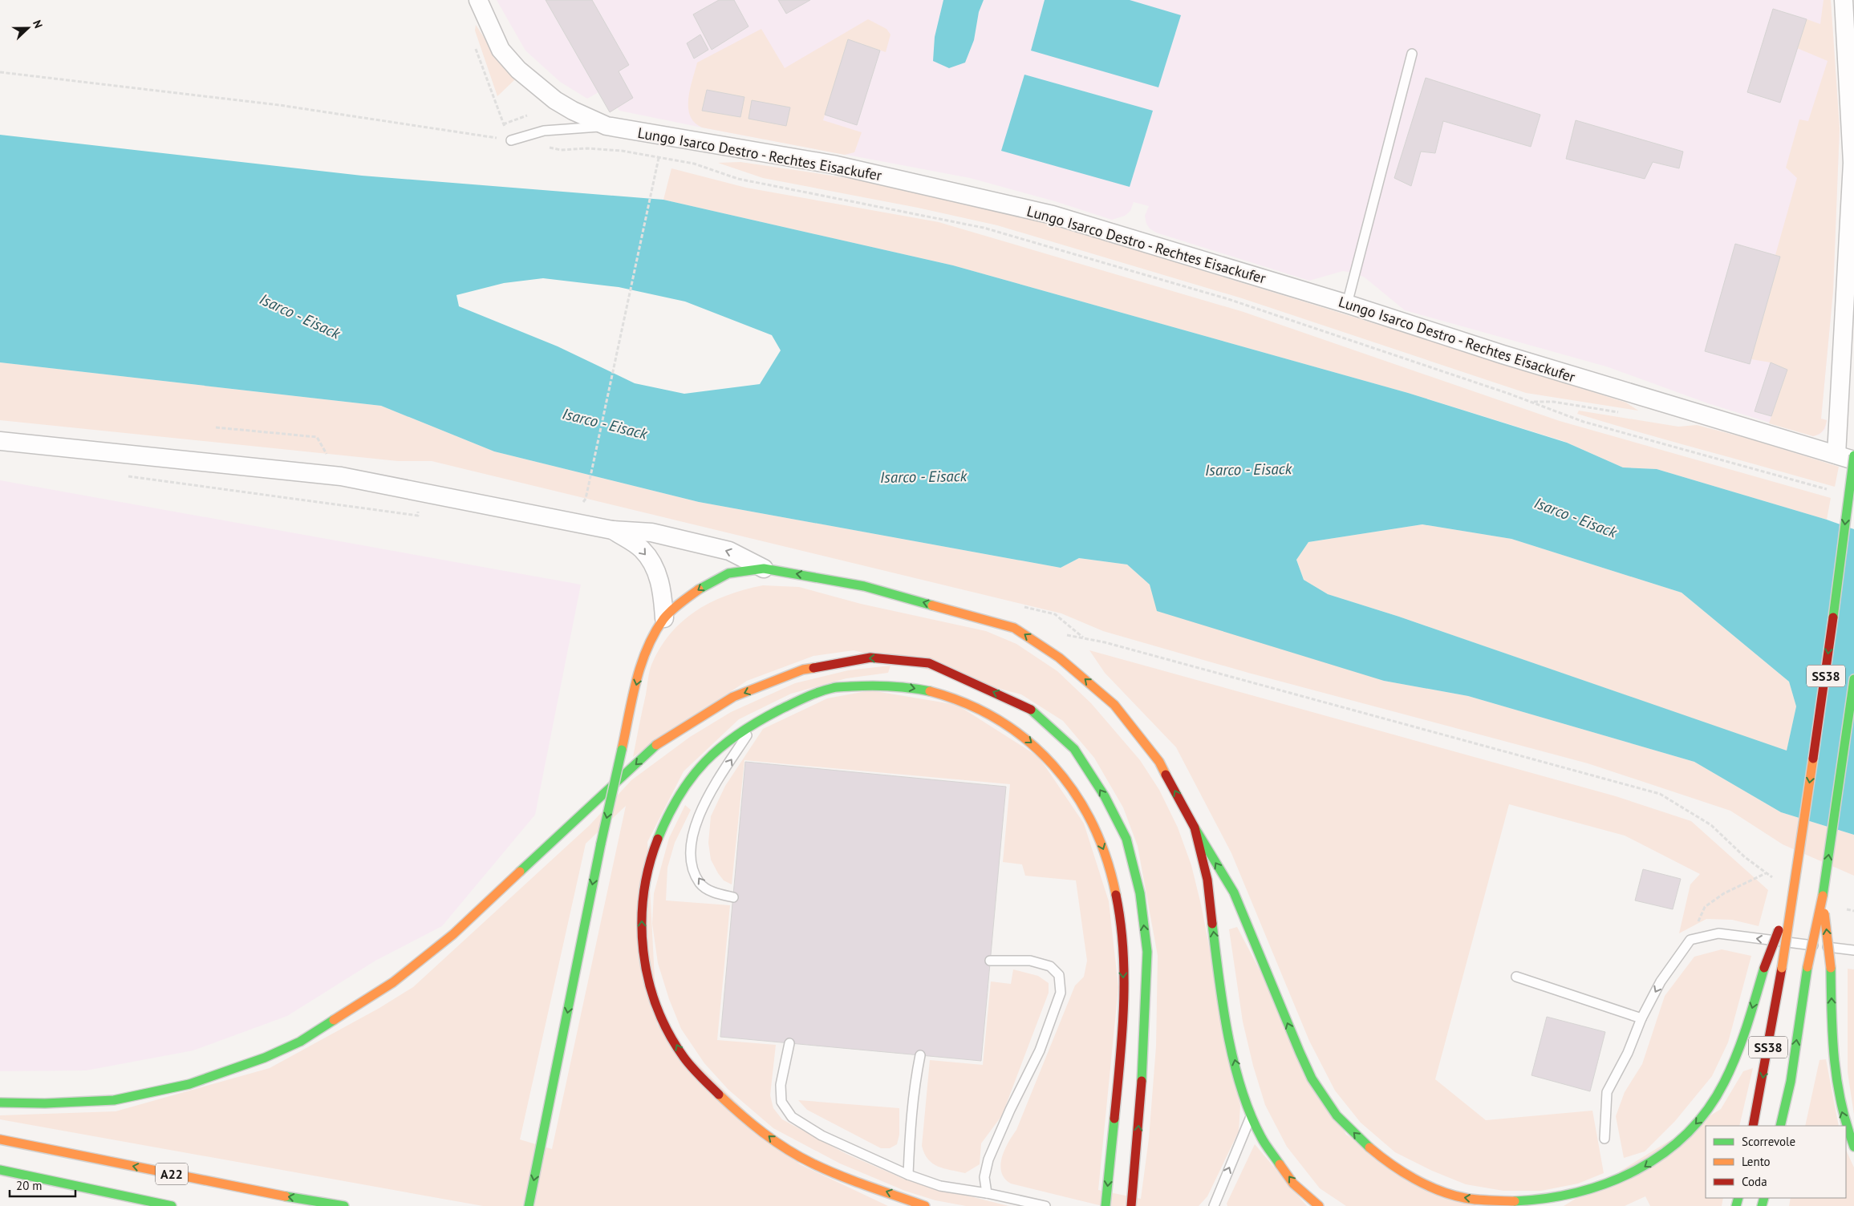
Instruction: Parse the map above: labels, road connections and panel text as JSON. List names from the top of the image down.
{
  "streets": {
    "main road": ["SS38", "A22"],
    "street": ["Lungo Isarco Destro - Rechtes Eisackufer"]
  },
  "water": ["Isarco - Eisack"],
  "legend": ["Scorrevole", "Lento", "Coda"],
  "scale_bar": "20 m",
  "north": "right"
}
